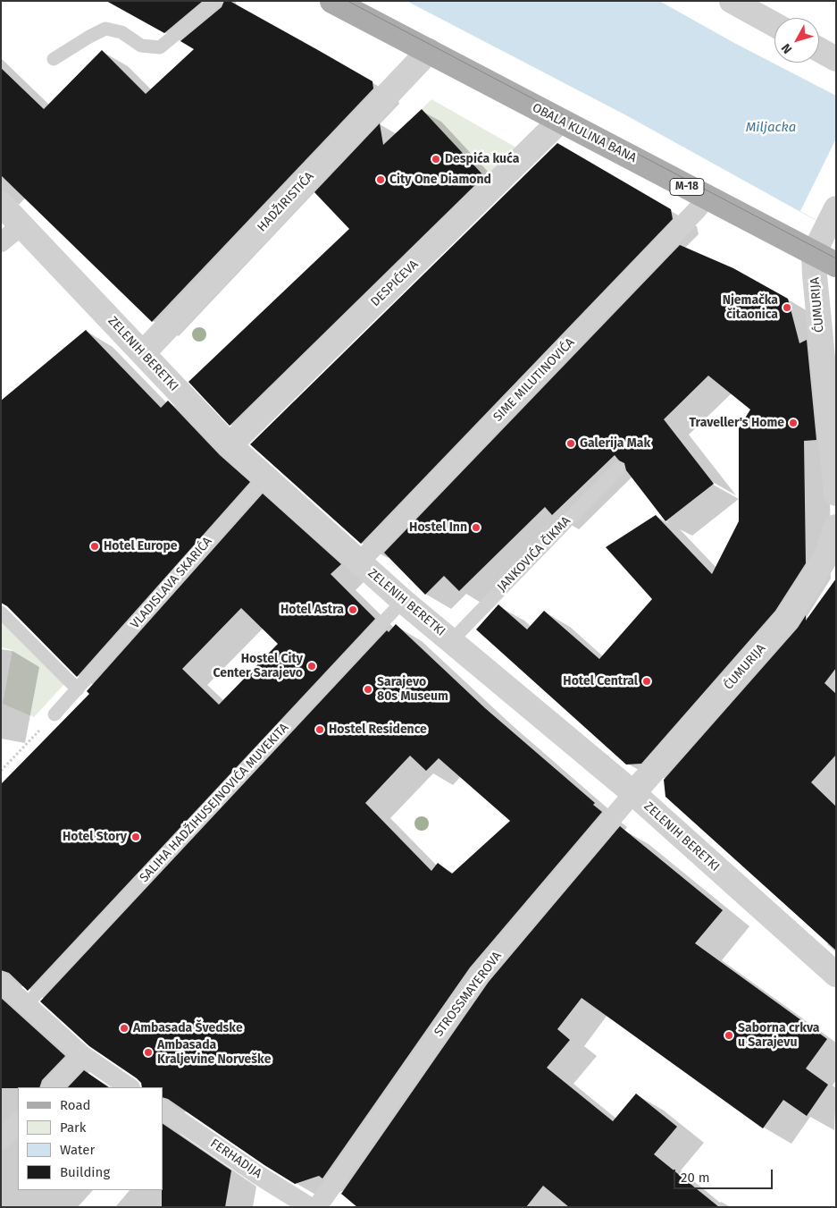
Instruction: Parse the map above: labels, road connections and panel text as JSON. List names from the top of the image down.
{
  "streets": {
    "main road": ["OBALA KULINA BANA", "M-18"],
    "street": [
      "HADŽIRISTIĆA",
      "DESPIĆEVA",
      "ĆUMURIJA",
      "ZELENIH BERETKI",
      "SIME MILUTINOVIĆA",
      "STROSSMAYEROVA",
      "FERHADIJA"
    ],
    "lane": ["JANKOVIĆA ČIKMA", "VLADISLAVA SKARIĆA", "SALIHA HADŽIHUSEJNOVIĆA MUVEKITA"]
  },
  "crossings": [
    ["OBALA KULINA BANA", "HADŽIRISTIĆA"],
    ["OBALA KULINA BANA", "DESPIĆEVA"],
    ["OBALA KULINA BANA", "ĆUMURIJA"],
    ["OBALA KULINA BANA", "SIME MILUTINOVIĆA"],
    ["HADŽIRISTIĆA", "ZELENIH BERETKI"],
    ["DESPIĆEVA", "ZELENIH BERETKI"],
    ["ĆUMURIJA", "ZELENIH BERETKI"],
    ["ĆUMURIJA", "STROSSMAYEROVA"],
    ["ZELENIH BERETKI", "SIME MILUTINOVIĆA"],
    ["ZELENIH BERETKI", "JANKOVIĆA ČIKMA"],
    ["ZELENIH BERETKI", "VLADISLAVA SKARIĆA"],
    ["ZELENIH BERETKI", "SALIHA HADŽIHUSEJNOVIĆA MUVEKITA"],
    ["ZELENIH BERETKI", "STROSSMAYEROVA"]
  ],
  "water": ["Miljacka"],
  "places": [
    "Despića kuća",
    "City One Diamond",
    "Njemačka čitaonica",
    "Traveller's Home",
    "Galerija Mak",
    "Hostel Inn",
    "Hotel Europe",
    "Hotel Astra",
    "Hostel City Center Sarajevo",
    "Hotel Central",
    "Sarajevo 80s Museum",
    "Hostel Residence",
    "Hotel Story",
    "Ambasada Švedske",
    "Saborna crkva u Sarajevu",
    "Ambasada Kraljevine Norveške"
  ],
  "legend": [
    "Road",
    "Park",
    "Water",
    "Building"
  ],
  "scale_bar": "20 m",
  "north": "bottom left"
}
